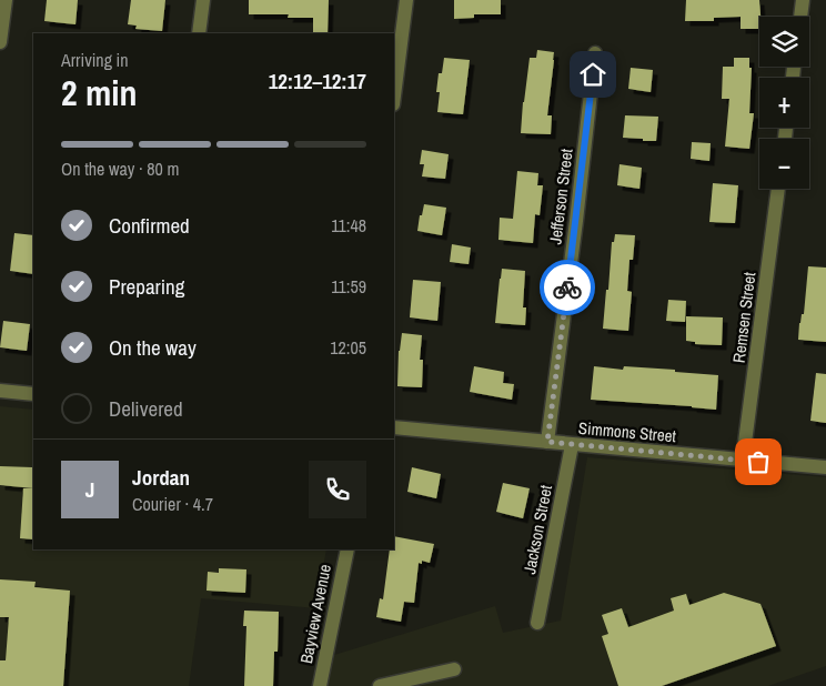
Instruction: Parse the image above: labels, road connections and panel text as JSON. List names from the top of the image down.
{
  "streets": {
    "street": [
      "Jefferson Street",
      "Remsen Street",
      "Simmons Street",
      "Jackson Street",
      "Bayview Avenue"
    ]
  },
  "crossings": [
    ["Jefferson Street", "Simmons Street"],
    ["Remsen Street", "Simmons Street"],
    ["Simmons Street", "Jackson Street"]
  ],
  "page": {
    "map_buttons": ["+", "−"],
    "heading": ["2 min", "Arriving in", "12:12–12:17"],
    "panel": ["Jordan", "Courier · 4.7"],
    "bar": "On the way · 80 m",
    "list": [
      ["Confirmed", "11:48"],
      ["Preparing", "11:59"],
      ["On the way", "12:05"],
      "Delivered"
    ],
    "round": "J"
  }
}
